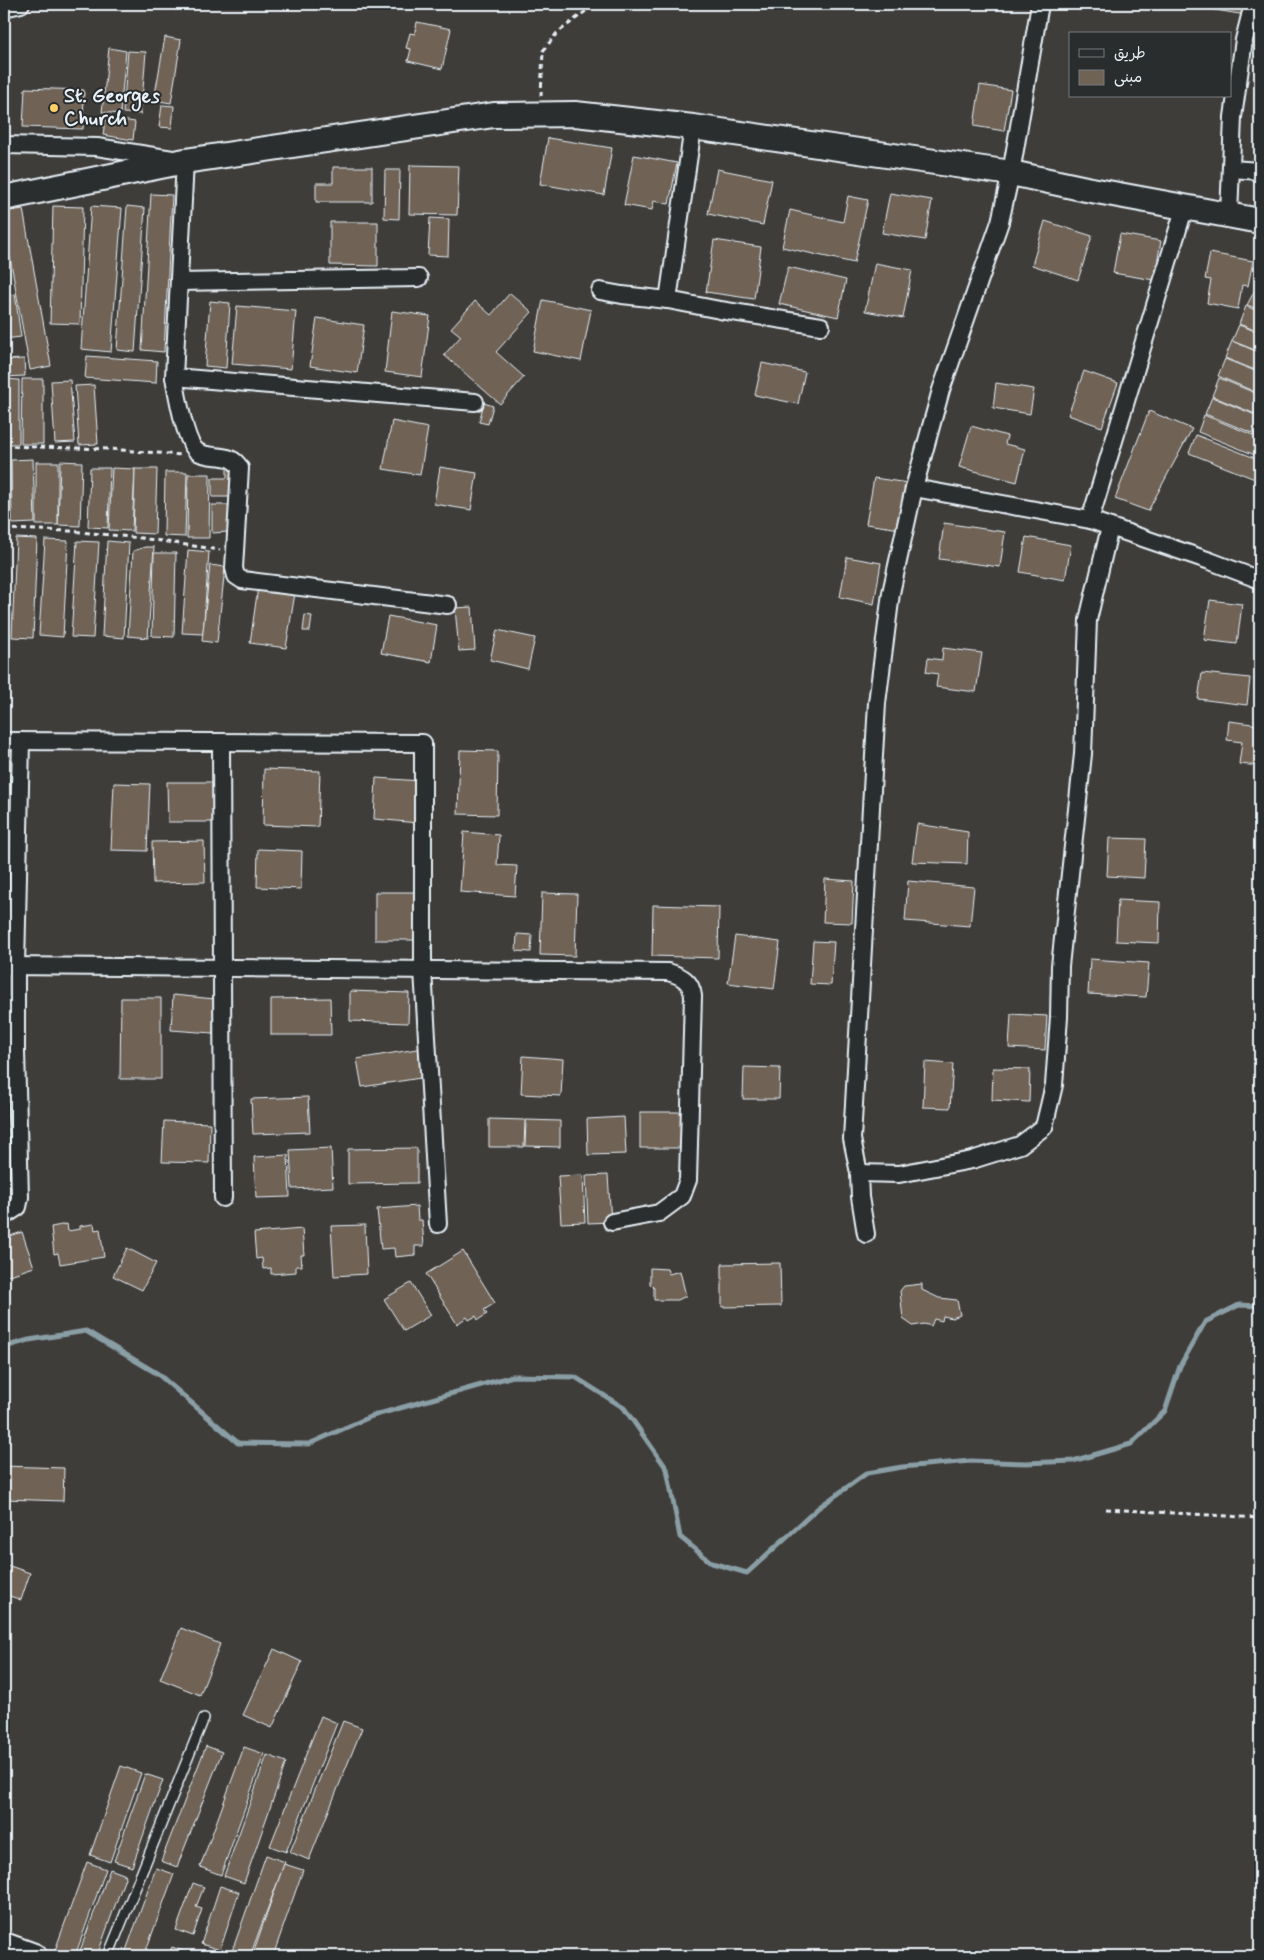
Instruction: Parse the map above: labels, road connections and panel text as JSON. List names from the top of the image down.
{
  "places": ["St. Georges Church"],
  "legend": ["طريق", "مبنى"]
}
